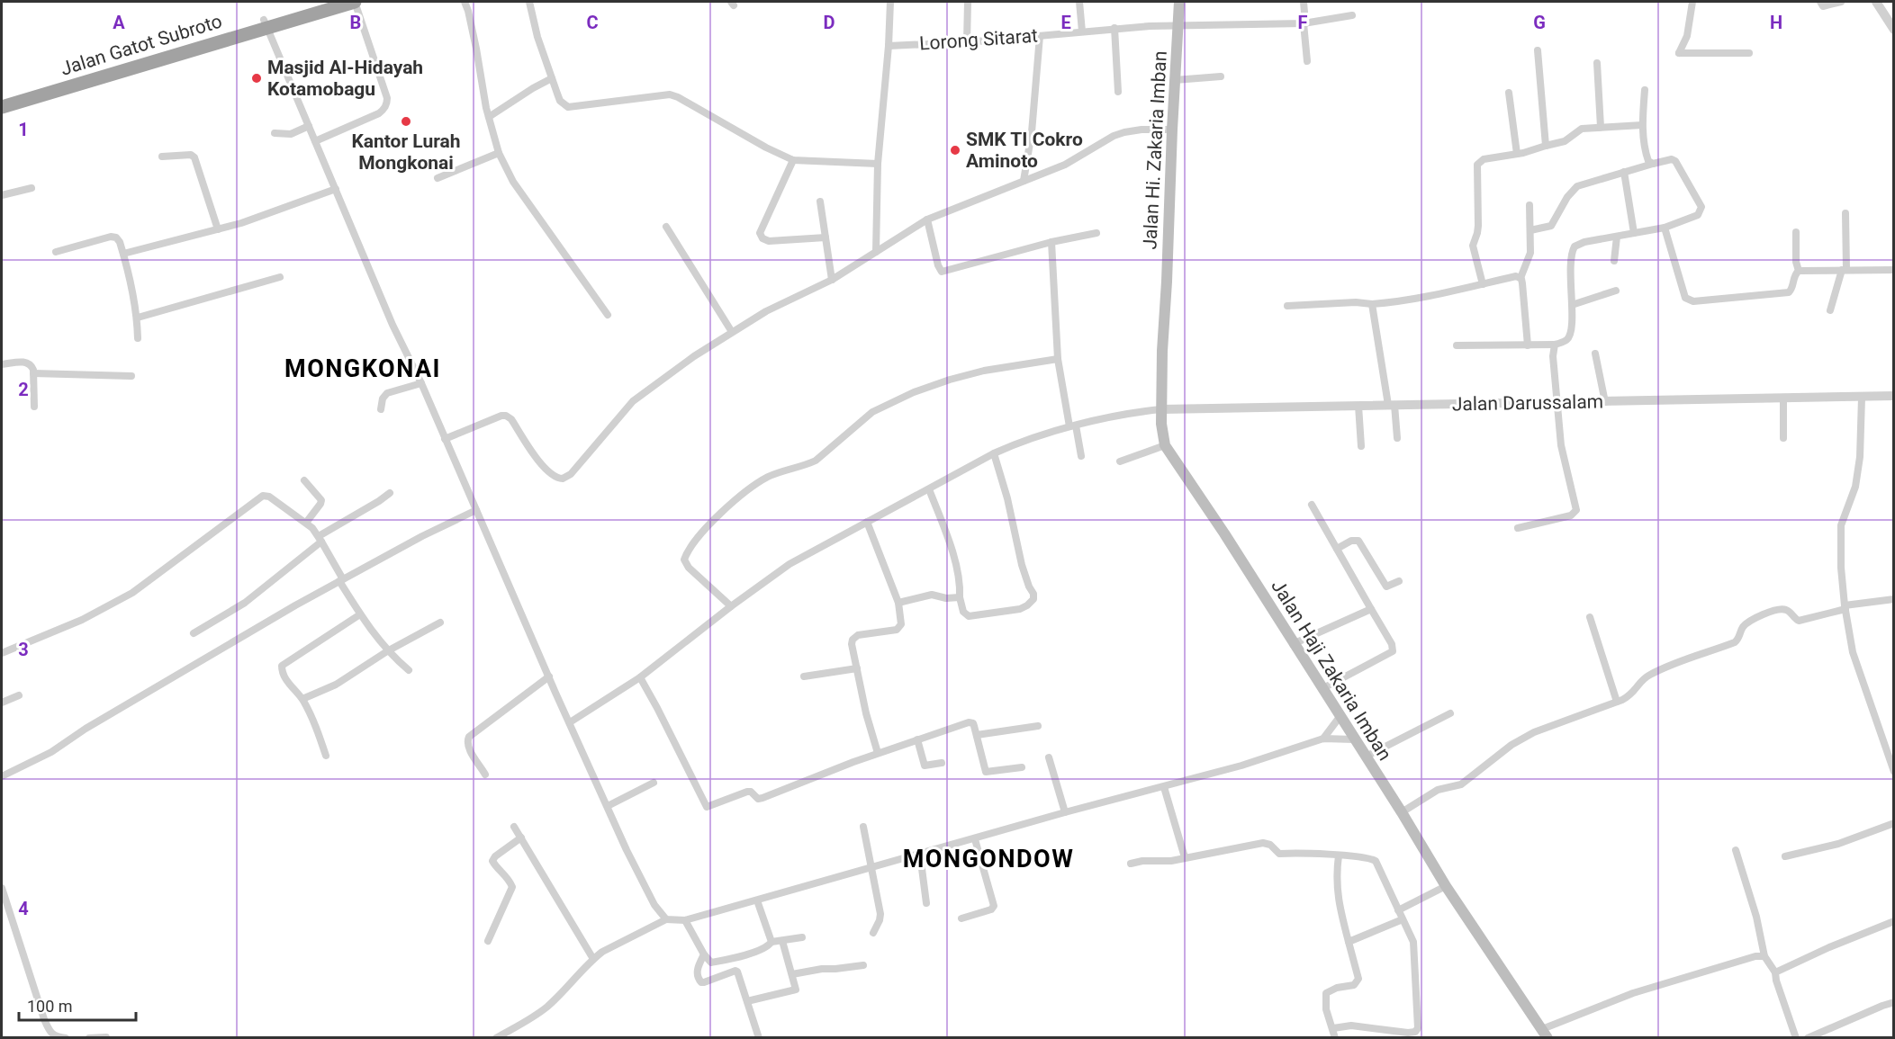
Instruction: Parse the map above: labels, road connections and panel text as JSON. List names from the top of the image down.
{
  "streets": {
    "highway": ["Jalan Gatot Subroto"],
    "main road": ["Jalan Hi. Zakaria Imban", "Jalan Haji Zakaria Imban"],
    "street": ["Lorong Sitarat", "Jalan Darussalam"]
  },
  "crossings": [
    ["Lorong Sitarat", "Jalan Hi. Zakaria Imban"],
    ["Jalan Hi. Zakaria Imban", "Jalan Haji Zakaria Imban"],
    ["Jalan Darussalam", "Jalan Haji Zakaria Imban"]
  ],
  "districts": ["MONGKONAI", "MONGONDOW"],
  "places": ["Masjid Al-Hidayah Kotamobagu", "Kantor Lurah Mongkonai", "SMK TI Cokro Aminoto"],
  "scale_bar": "100 m",
  "grid": {
    "columns": [
      "A",
      "B",
      "C",
      "D",
      "E",
      "F",
      "G",
      "H"
    ],
    "rows": [
      "1",
      "2",
      "3",
      "4"
    ]
  }
}
